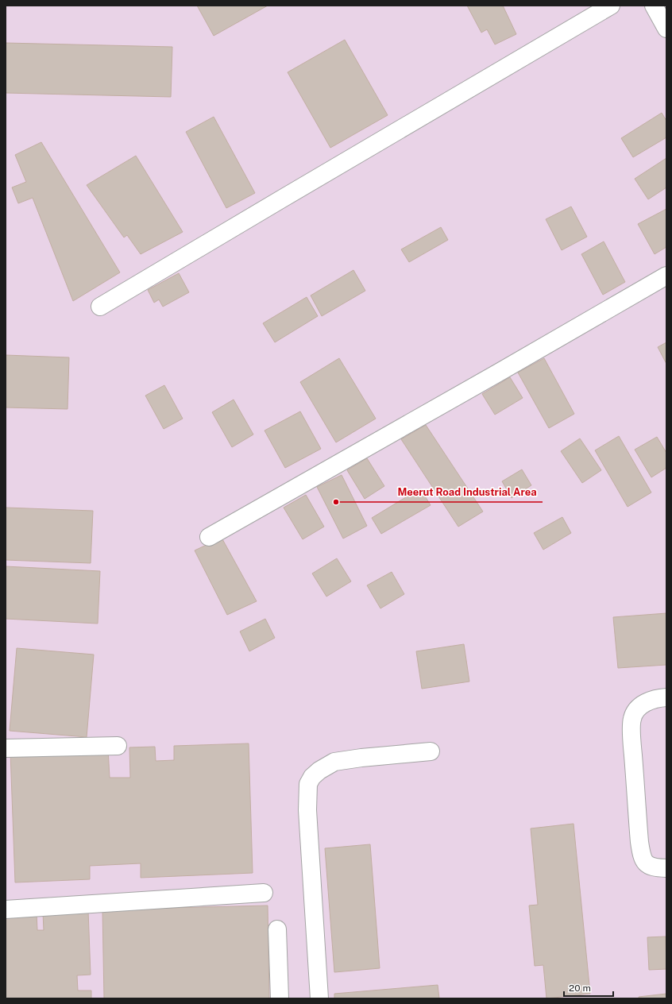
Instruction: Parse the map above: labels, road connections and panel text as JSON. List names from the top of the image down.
{
  "places": ["Meerut Road Industrial Area"],
  "scale_bar": "20 m"
}
